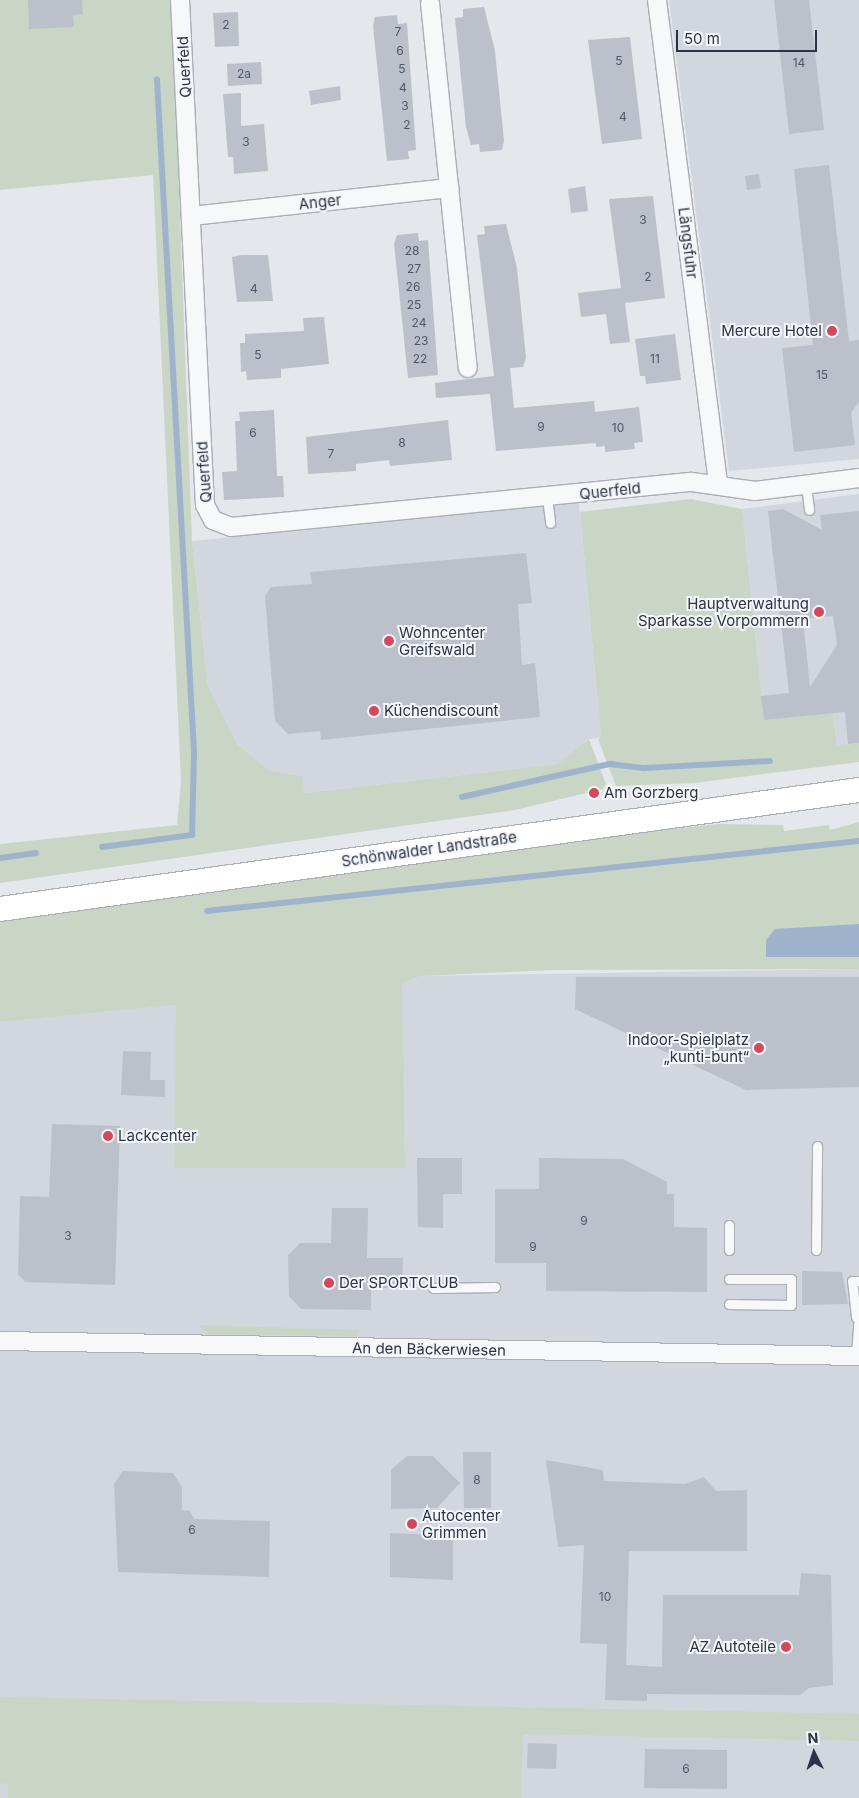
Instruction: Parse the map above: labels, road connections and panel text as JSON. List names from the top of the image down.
{
  "streets": {
    "main road": ["Schönwalder Landstraße"],
    "street": [
      "Querfeld",
      "Anger",
      "Längsfuhr",
      "An den Bäckerwiesen"
    ]
  },
  "crossings": [
    ["Querfeld", "Anger"],
    ["Querfeld", "Längsfuhr"]
  ],
  "places": [
    "Mercure Hotel",
    "Hauptverwaltung Sparkasse Vorpommern",
    "Wohncenter Greifswald",
    "Küchendiscount",
    "Am Gorzberg",
    "Indoor-Spielplatz „kunti-bunt“",
    "Lackcenter",
    "Der SPORTCLUB",
    "Autocenter Grimmen",
    "AZ Autoteile"
  ],
  "house_numbers": [
    "2",
    "7",
    "6",
    "5",
    "14",
    "5",
    "2a",
    "4",
    "3",
    "4",
    "2",
    "3",
    "3",
    "28",
    "27",
    "2",
    "26",
    "4",
    "25",
    "24",
    "23",
    "5",
    "22",
    "11",
    "15",
    "9",
    "10",
    "6",
    "8",
    "7",
    "9",
    "3",
    "9",
    "8",
    "6",
    "10",
    "6"
  ],
  "scale_bar": "50 m",
  "north": "top"
}
